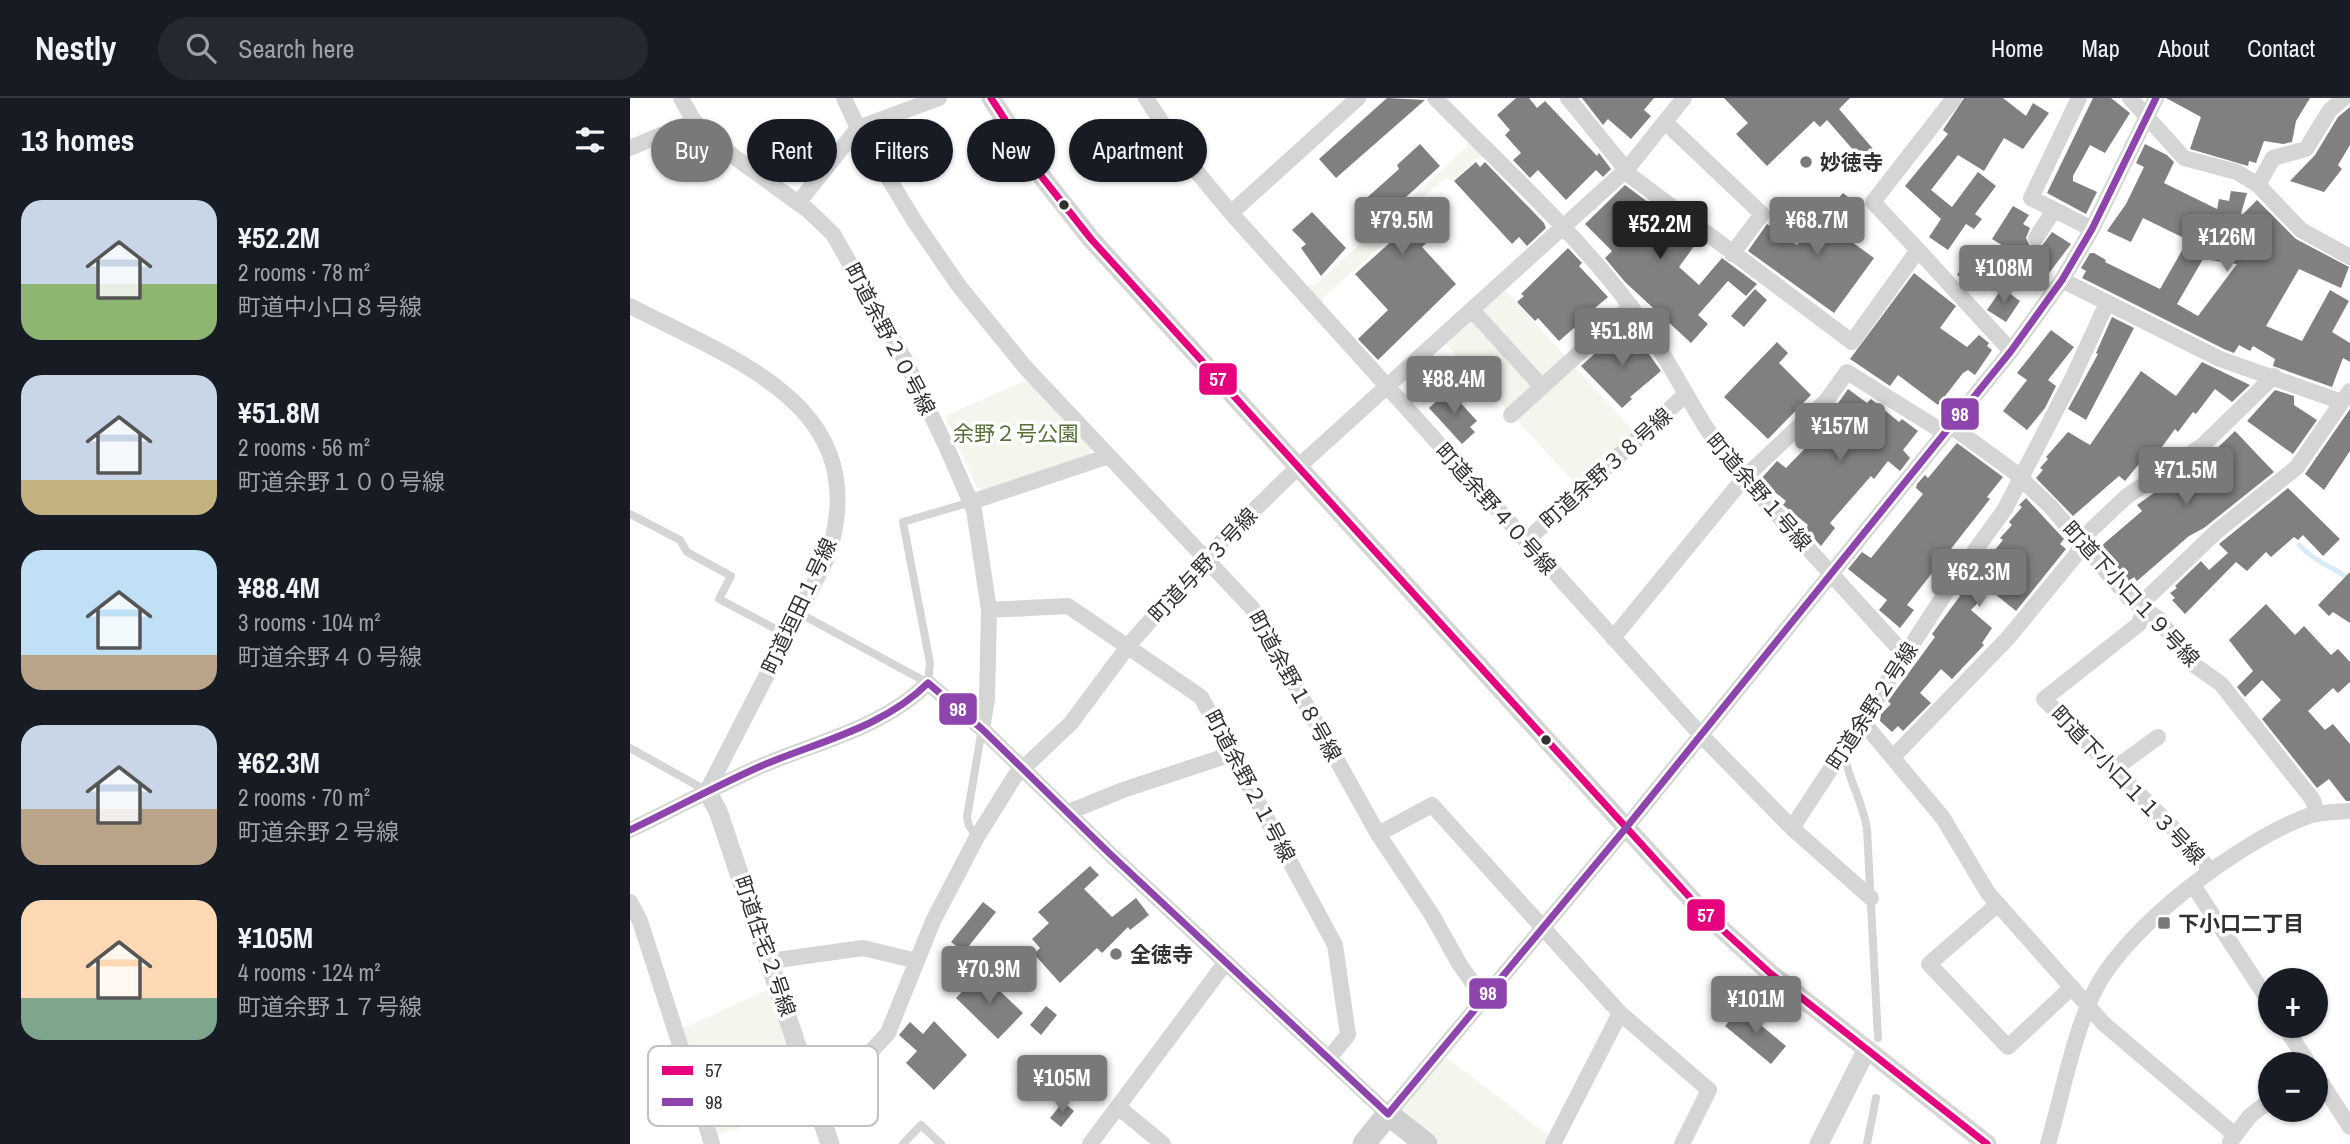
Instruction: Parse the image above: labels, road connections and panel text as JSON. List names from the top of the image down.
{
  "streets": {
    "street": [
      "町道余野２０号線",
      "町道余野３８号線",
      "町道余野１号線",
      "町道余野４０号線",
      "町道与野３号線",
      "町道下小口１９号線",
      "町道垣田１号線",
      "町道余野１８号線",
      "町道余野２号線",
      "町道下小口１１３号線",
      "町道余野２１号線",
      "町道住宅２号線"
    ]
  },
  "crossings": [
    ["町道余野２０号線", "町道余野２１号線"],
    ["町道余野３８号線", "町道余野１号線"],
    ["町道余野３８号線", "町道余野４０号線"],
    ["町道余野１号線", "町道与野３号線"],
    ["町道余野１号線", "町道下小口１９号線"],
    ["町道余野１号線", "町道余野２号線"],
    ["町道余野４０号線", "町道与野３号線"],
    ["町道余野４０号線", "町道余野２号線"],
    ["町道与野３号線", "町道余野１８号線"],
    ["町道与野３号線", "町道余野２１号線"],
    ["町道下小口１９号線", "町道余野２号線"],
    ["町道下小口１９号線", "町道下小口１１３号線"],
    ["町道垣田１号線", "町道住宅２号線"]
  ],
  "parks": ["余野２号公園"],
  "places": {
    "other": ["妙徳寺", "全徳寺"],
    "transit": ["下小口二丁目"]
  },
  "lines": ["transit line 57", "transit line 98"],
  "legend": ["57", "98"],
  "page": {
    "header": "Nestly",
    "search": "Search here",
    "nav": [
      "Home",
      "Map",
      "About",
      "Contact"
    ],
    "heading": "13 homes",
    "chip": [
      "Buy",
      "Rent",
      "Filters",
      "New",
      "Apartment"
    ],
    "list": [
      {
        "name": "¥52.2M",
        "note": "2 rooms · 78 m² · 町道中小口８号線"
      },
      {
        "name": "¥51.8M",
        "note": "2 rooms · 56 m² · 町道余野１００号線"
      },
      {
        "name": "¥88.4M",
        "note": "3 rooms · 104 m² · 町道余野４０号線"
      },
      {
        "name": "¥62.3M",
        "note": "2 rooms · 70 m² · 町道余野２号線"
      },
      {
        "name": "¥105M",
        "note": "4 rooms · 124 m² · 町道余野１７号線"
      }
    ],
    "price": [
      "¥79.5M",
      "¥68.7M",
      "¥52.2M",
      "¥126M",
      "¥108M",
      "¥51.8M",
      "¥88.4M",
      "¥157M",
      "¥71.5M",
      "¥62.3M",
      "¥70.9M",
      "¥101M",
      "¥105M"
    ],
    "map_buttons": ["+", "−"]
  }
}
